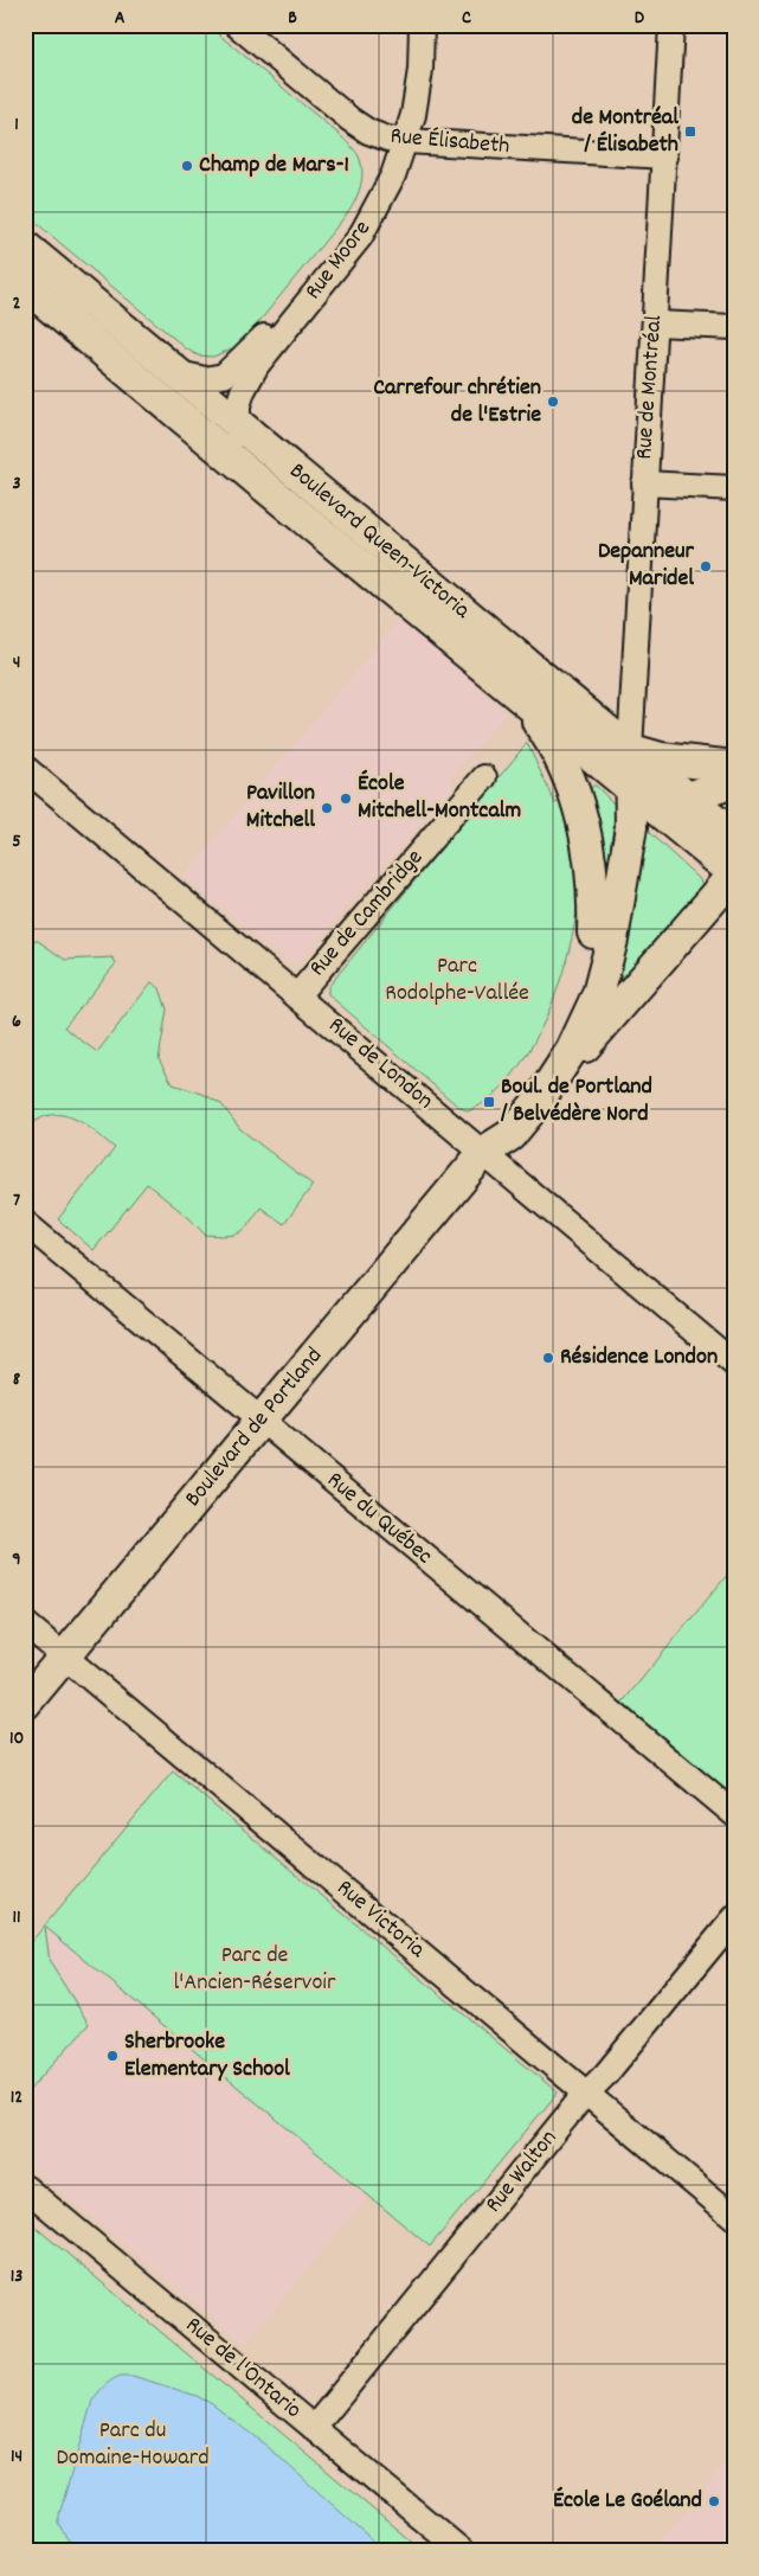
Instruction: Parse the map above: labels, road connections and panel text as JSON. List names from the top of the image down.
{
  "streets": {
    "main road": ["Boulevard Queen-Victoria", "Boulevard de Portland"],
    "street": [
      "Rue Élisabeth",
      "Rue Moore",
      "Rue de Montréal",
      "Rue de Cambridge",
      "Rue de London",
      "Rue du Québec",
      "Rue Victoria",
      "Rue Walton",
      "Rue de l'Ontario"
    ]
  },
  "crossings": [
    ["Rue Élisabeth", "Rue Moore"],
    ["Rue Élisabeth", "Rue de Montréal"],
    ["Rue Moore", "Boulevard Queen-Victoria"],
    ["Rue de Montréal", "Boulevard Queen-Victoria"],
    ["Rue de Montréal", "Boulevard de Portland"],
    ["Boulevard Queen-Victoria", "Boulevard de Portland"],
    ["Rue de Cambridge", "Rue de London"],
    ["Rue de London", "Boulevard de Portland"],
    ["Boulevard de Portland", "Rue du Québec"],
    ["Boulevard de Portland", "Rue Victoria"],
    ["Rue Victoria", "Rue Walton"],
    ["Rue Walton", "Rue de l'Ontario"]
  ],
  "parks": ["Parc Rodolphe-Vallée", "Parc de l'Ancien-Réservoir", "Parc du Domaine-Howard"],
  "places": {
    "transit": ["de Montréal / Élisabeth", "Boul. de Portland / Belvédère Nord"],
    "other": [
      "Champ de Mars-1",
      "Carrefour chrétien de l'Estrie",
      "Depanneur Maridel",
      "École Mitchell-Montcalm",
      "Pavillon Mitchell",
      "Résidence London",
      "Sherbrooke Elementary School",
      "École Le Goéland"
    ]
  },
  "grid": {
    "columns": [
      "A",
      "B",
      "C",
      "D"
    ],
    "rows": [
      "1",
      "2",
      "3",
      "4",
      "5",
      "6",
      "7",
      "8",
      "9",
      "10",
      "11",
      "12",
      "13",
      "14"
    ]
  }
}
